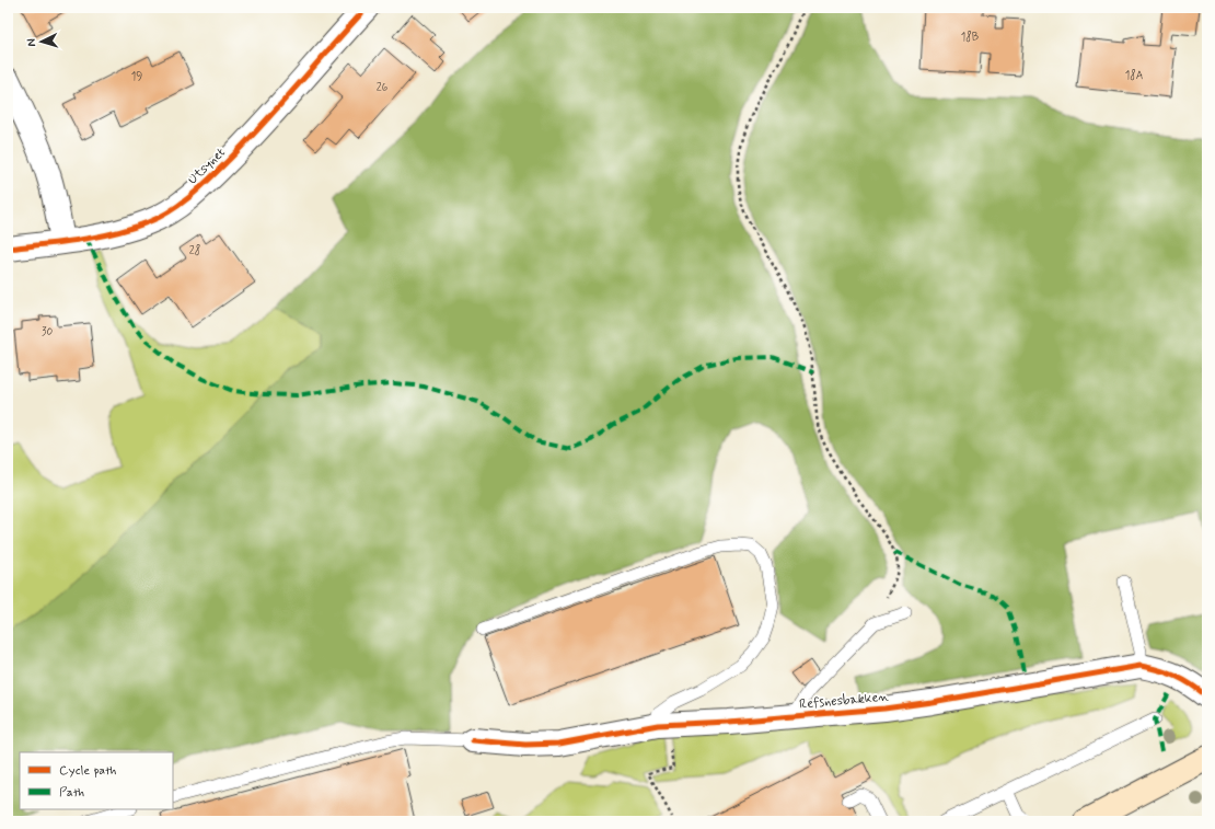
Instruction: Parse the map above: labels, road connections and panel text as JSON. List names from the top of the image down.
{
  "streets": {
    "street": ["Utsynet", "Refsnesbakken"]
  },
  "house_numbers": [
    "18B",
    "18A",
    "19",
    "26",
    "28",
    "30"
  ],
  "legend": ["Cycle path", "Path"],
  "north": "left"
}
